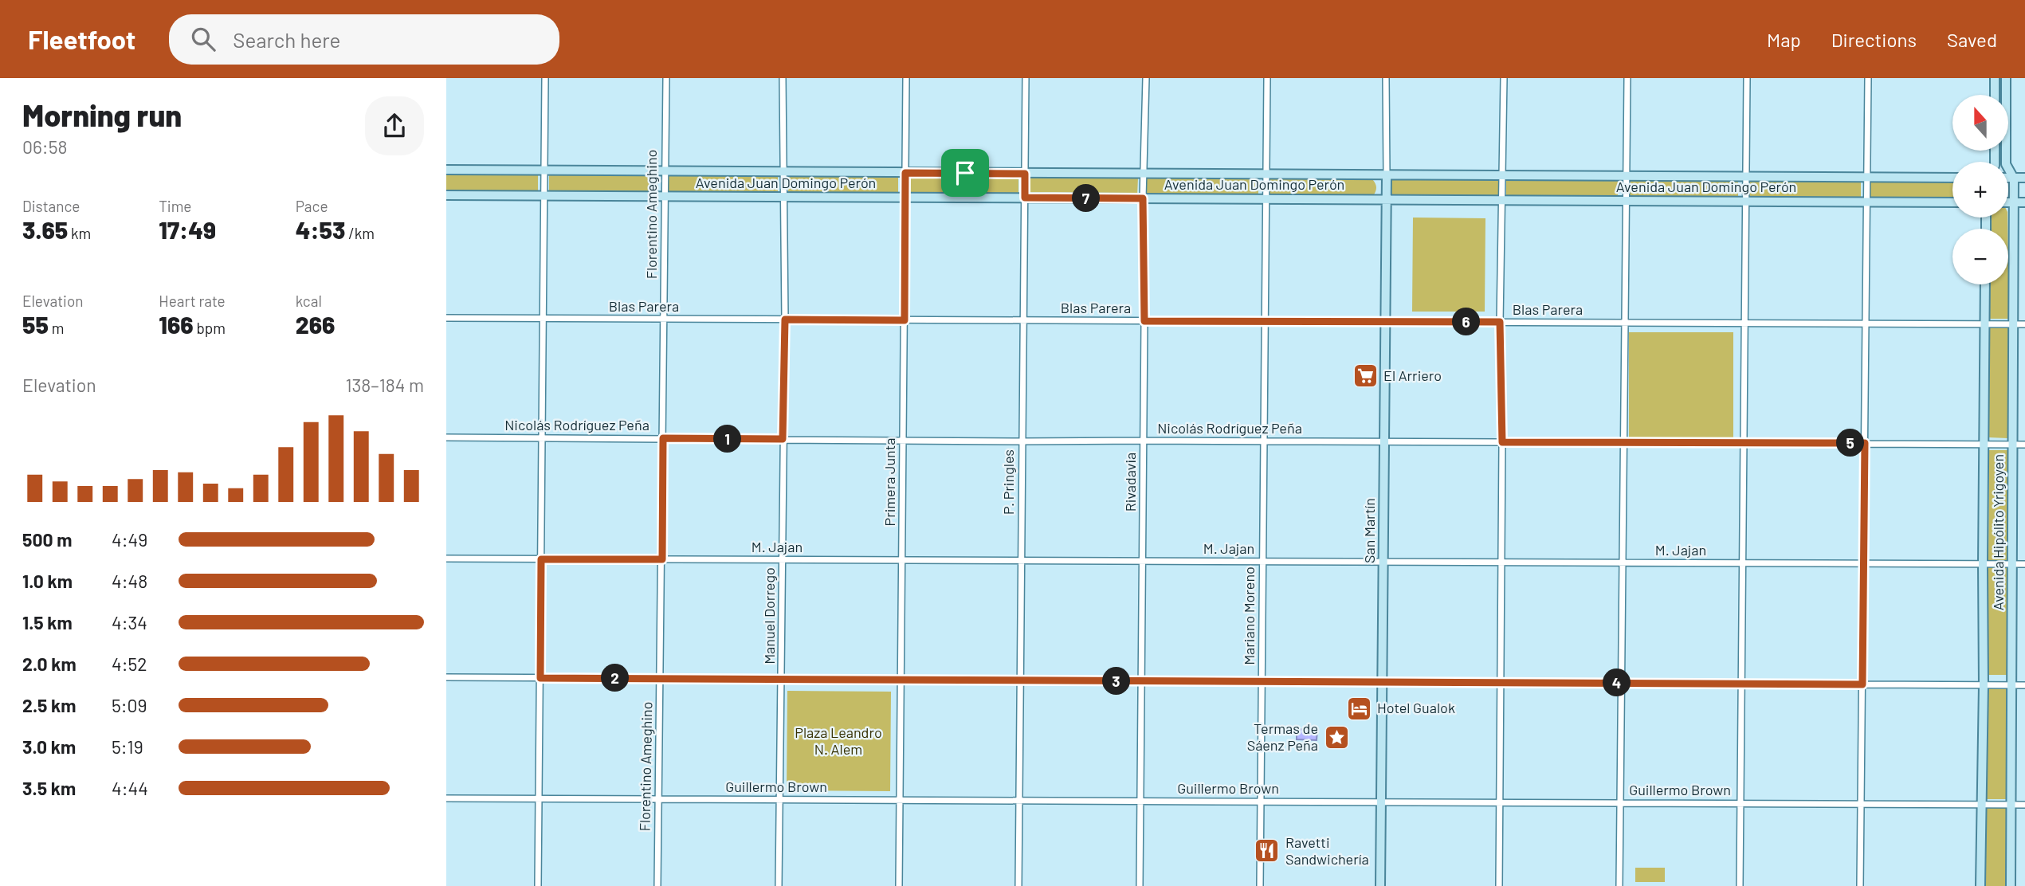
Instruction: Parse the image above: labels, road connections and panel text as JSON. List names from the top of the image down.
{
  "streets": {
    "main road": ["Avenida Juan Domingo Perón", "San Martín", "Avenida Hipólito Yrigoyen"],
    "street": [
      "Florentino Ameghino",
      "Blas Parera",
      "Nicolás Rodríguez Peña",
      "Primera Junta",
      "P. Pringles",
      "Rivadavia",
      "M. Jajan",
      "Manuel Dorrego",
      "Mariano Moreno",
      "Guillermo Brown"
    ]
  },
  "crossings": [
    ["Avenida Juan Domingo Perón", "Florentino Ameghino"],
    ["Avenida Juan Domingo Perón", "Primera Junta"],
    ["Avenida Juan Domingo Perón", "P. Pringles"],
    ["Avenida Juan Domingo Perón", "Rivadavia"],
    ["Avenida Juan Domingo Perón", "San Martín"],
    ["Avenida Juan Domingo Perón", "Manuel Dorrego"],
    ["Avenida Juan Domingo Perón", "Mariano Moreno"],
    ["Florentino Ameghino", "Blas Parera"],
    ["Florentino Ameghino", "Nicolás Rodríguez Peña"],
    ["Florentino Ameghino", "M. Jajan"],
    ["Florentino Ameghino", "Guillermo Brown"],
    ["Blas Parera", "Primera Junta"],
    ["Blas Parera", "P. Pringles"],
    ["Blas Parera", "Rivadavia"],
    ["Blas Parera", "San Martín"],
    ["Blas Parera", "Avenida Hipólito Yrigoyen"],
    ["Blas Parera", "Manuel Dorrego"],
    ["Blas Parera", "Mariano Moreno"],
    ["Nicolás Rodríguez Peña", "Primera Junta"],
    ["Nicolás Rodríguez Peña", "P. Pringles"],
    ["Nicolás Rodríguez Peña", "Rivadavia"],
    ["Nicolás Rodríguez Peña", "San Martín"],
    ["Nicolás Rodríguez Peña", "Avenida Hipólito Yrigoyen"],
    ["Nicolás Rodríguez Peña", "Manuel Dorrego"],
    ["Nicolás Rodríguez Peña", "Mariano Moreno"],
    ["Primera Junta", "M. Jajan"],
    ["Primera Junta", "Guillermo Brown"],
    ["P. Pringles", "M. Jajan"],
    ["P. Pringles", "Guillermo Brown"],
    ["Rivadavia", "M. Jajan"],
    ["Rivadavia", "Guillermo Brown"],
    ["San Martín", "M. Jajan"],
    ["San Martín", "Guillermo Brown"],
    ["Avenida Hipólito Yrigoyen", "M. Jajan"],
    ["Avenida Hipólito Yrigoyen", "Guillermo Brown"],
    ["M. Jajan", "Manuel Dorrego"],
    ["M. Jajan", "Mariano Moreno"],
    ["Manuel Dorrego", "Guillermo Brown"],
    ["Mariano Moreno", "Guillermo Brown"]
  ],
  "parks": ["Plaza Leandro N. Alem"],
  "places": {
    "supermarket": ["El Arriero"],
    "hotel": ["Hotel Gualok"],
    "place": ["Termas de Sáenz Peña"],
    "restaurant": ["Ravetti Sandwichería"]
  },
  "north": "top",
  "page": {
    "header": "Fleetfoot",
    "search": "Search here",
    "nav": ["Map", "Directions", "Saved"],
    "heading": ["Morning run", "06:58"],
    "map_buttons": ["+", "−"],
    "stats": [
      ["Distance", "3.65 km"],
      ["Time", "17:49"],
      ["Pace", "4:53 /km"],
      ["Elevation", "55 m"],
      ["Heart rate", "166 bpm"],
      ["kcal", "266"]
    ],
    "pins": [
      "7",
      "6",
      "1",
      "5",
      "2",
      "3",
      "4"
    ],
    "chart": ["Elevation", "138–184 m"],
    "list": [
      {
        "name": "500 m",
        "note": "4:49"
      },
      {
        "name": "1.0 km",
        "note": "4:48"
      },
      {
        "name": "1.5 km",
        "note": "4:34"
      },
      {
        "name": "2.0 km",
        "note": "4:52"
      },
      {
        "name": "2.5 km",
        "note": "5:09"
      },
      {
        "name": "3.0 km",
        "note": "5:19"
      },
      {
        "name": "3.5 km",
        "note": "4:44"
      }
    ]
  }
}
